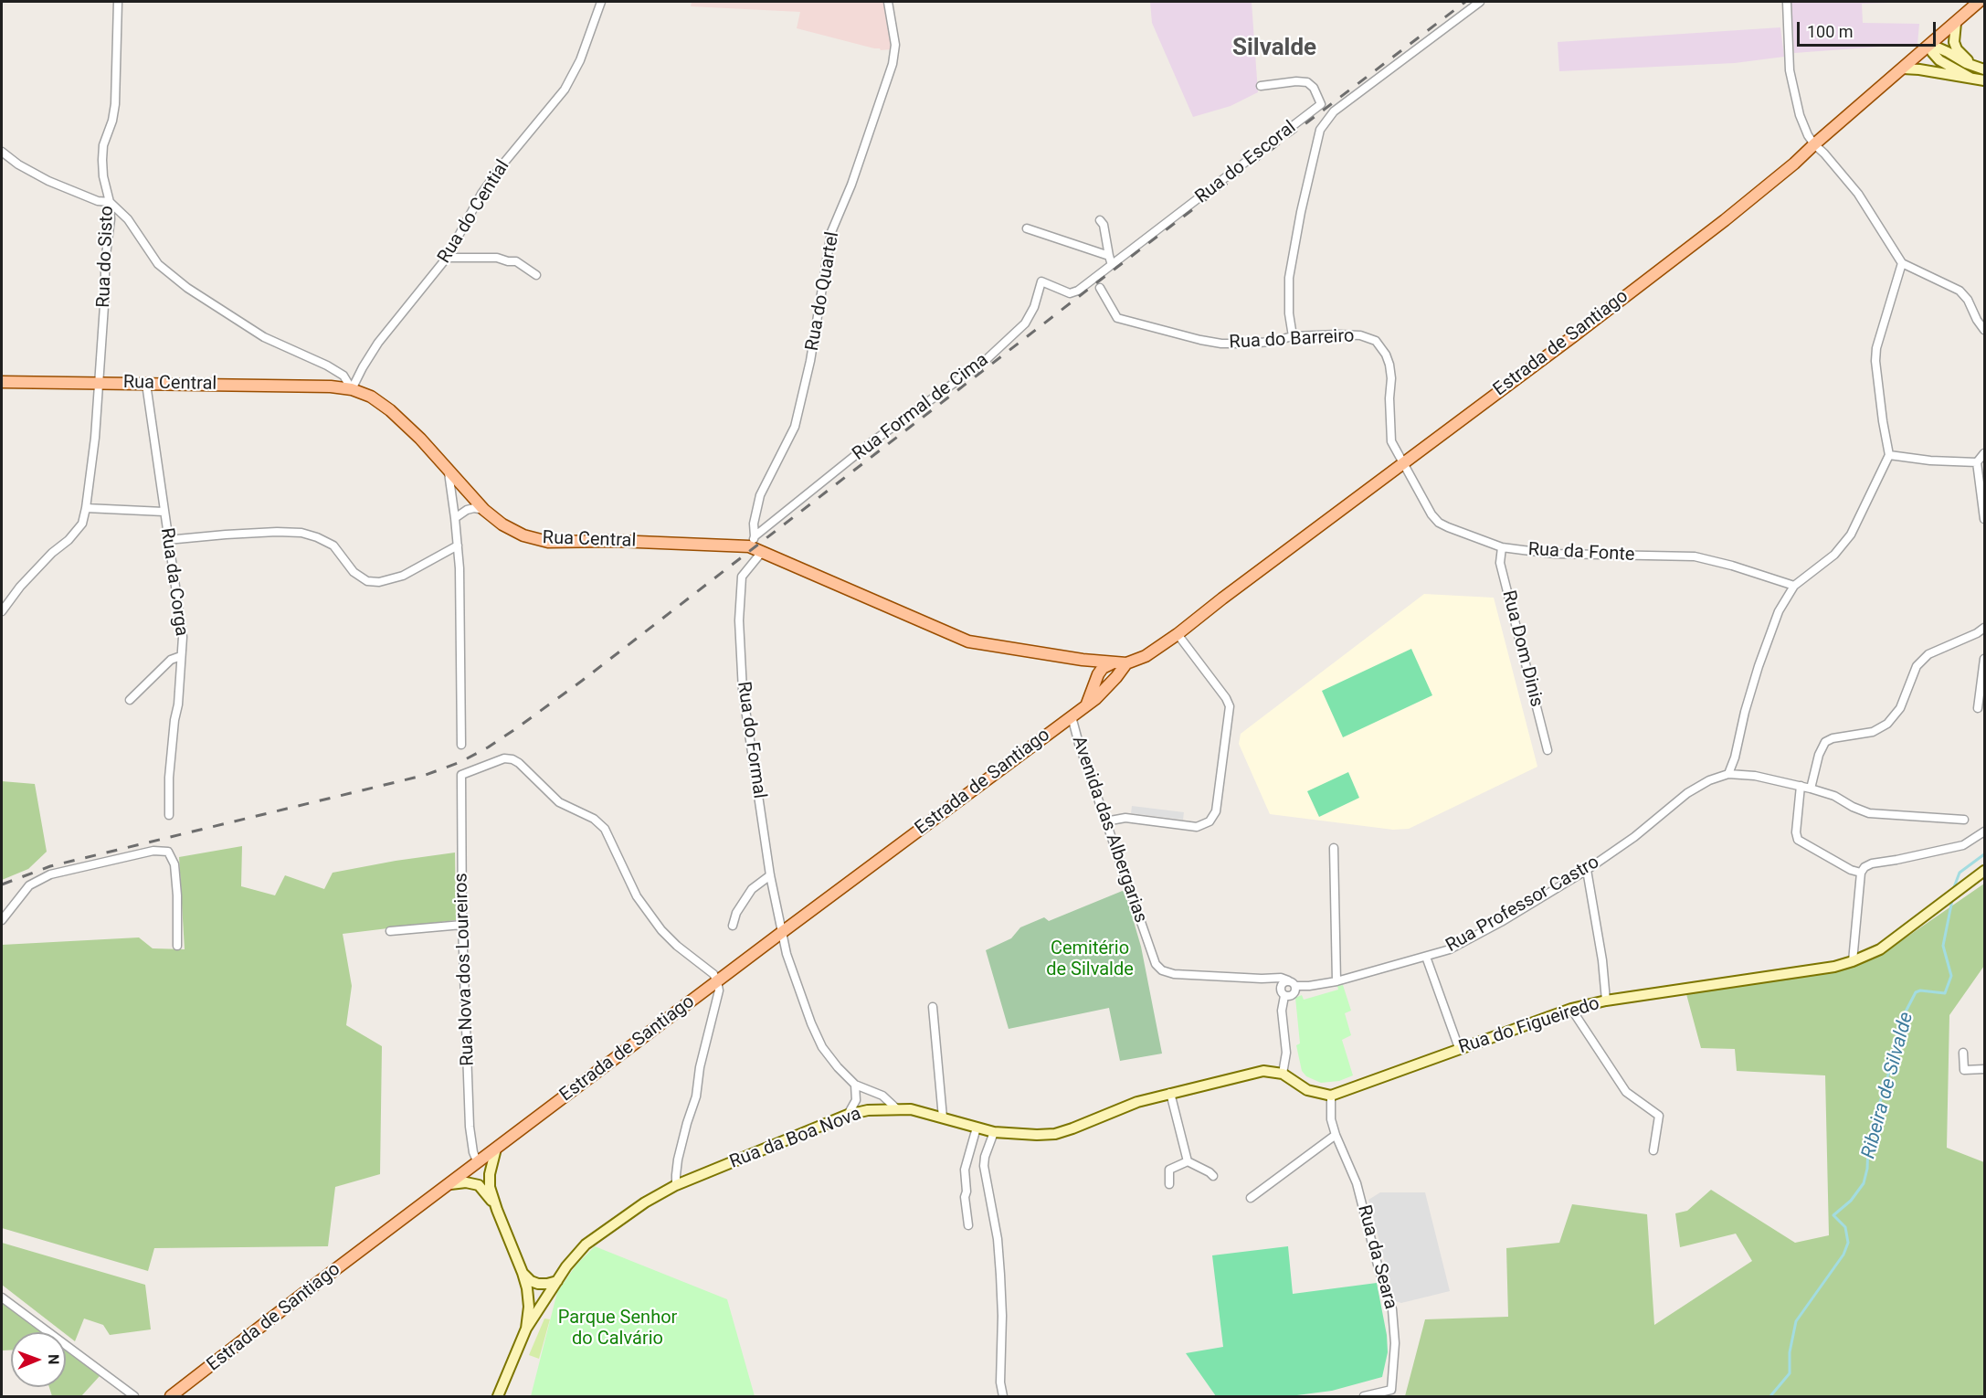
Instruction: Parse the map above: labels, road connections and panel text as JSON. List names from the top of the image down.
{
  "streets": {
    "main road": [
      "Estrada de Santiago",
      "Rua Central",
      "Rua do Figueiredo",
      "Rua da Boa Nova"
    ],
    "street": [
      "Rua do Escoral",
      "Rua do Cential",
      "Rua do Sisto",
      "Rua do Quartel",
      "Rua do Barreiro",
      "Rua Formal de Cima",
      "Rua da Fonte",
      "Rua da Corga",
      "Rua Dom Dinis",
      "Rua do Formal",
      "Avenida das Albergarias",
      "Rua Professor Castro",
      "Rua Nova dos Loureiros",
      "Rua da Seara"
    ]
  },
  "crossings": [
    ["Rua do Escoral", "Rua Formal de Cima"],
    ["Rua do Cential", "Rua Central"],
    ["Rua do Sisto", "Rua Central"],
    ["Rua do Quartel", "Rua Central"],
    ["Rua do Quartel", "Rua Formal de Cima"],
    ["Rua do Barreiro", "Estrada de Santiago"],
    ["Rua do Barreiro", "Rua da Fonte"],
    ["Estrada de Santiago", "Rua Central"],
    ["Estrada de Santiago", "Rua da Fonte"],
    ["Estrada de Santiago", "Rua do Formal"],
    ["Estrada de Santiago", "Avenida das Albergarias"],
    ["Estrada de Santiago", "Rua Nova dos Loureiros"],
    ["Rua Central", "Rua da Corga"],
    ["Rua Central", "Rua do Formal"],
    ["Rua da Fonte", "Rua Dom Dinis"],
    ["Avenida das Albergarias", "Rua Professor Castro"],
    ["Rua do Figueiredo", "Rua da Seara"]
  ],
  "districts": ["Silvalde"],
  "water": ["Ribeira de Silvalde"],
  "parks": ["Cemitério de Silvalde", "Parque Senhor do Calvário"],
  "scale_bar": "100 m",
  "north": "right"
}
